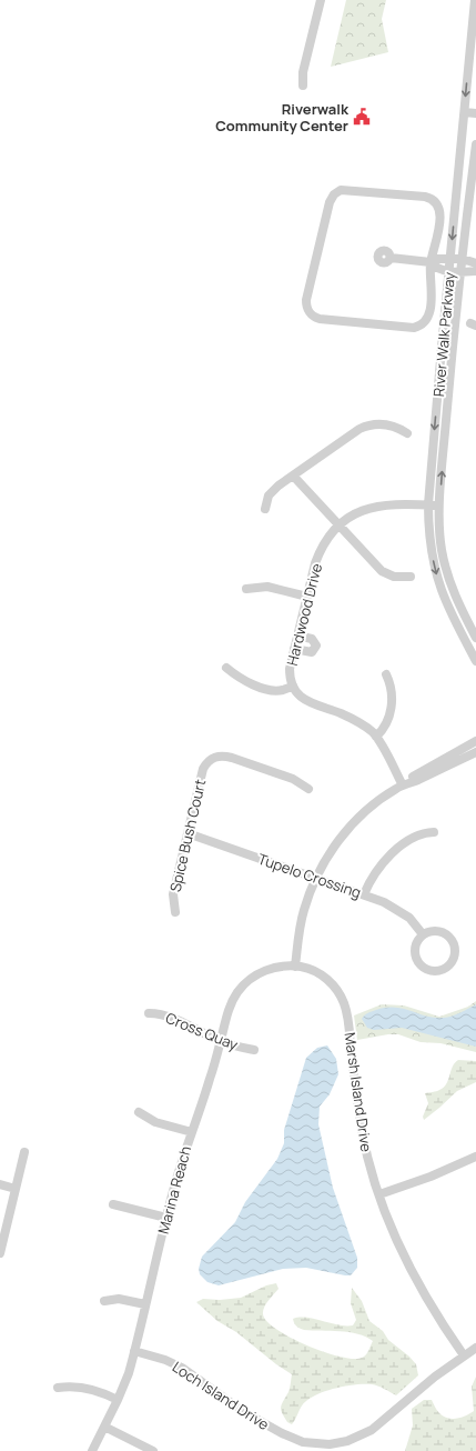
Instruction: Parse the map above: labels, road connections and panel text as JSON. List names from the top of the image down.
{
  "streets": {
    "street": [
      "River Walk Parkway",
      "Hardwood Drive",
      "Spice Bush Court",
      "Tupelo Crossing",
      "Cross Quay",
      "Marsh Island Drive",
      "Marina Reach",
      "Loch Island Drive"
    ]
  },
  "crossings": [
    ["River Walk Parkway", "Hardwood Drive"],
    ["Spice Bush Court", "Tupelo Crossing"],
    ["Cross Quay", "Marina Reach"],
    ["Marsh Island Drive", "Marina Reach"],
    ["Marsh Island Drive", "Loch Island Drive"],
    ["Marina Reach", "Loch Island Drive"]
  ],
  "places": {
    "public building": ["Riverwalk Community Center"]
  }
}
